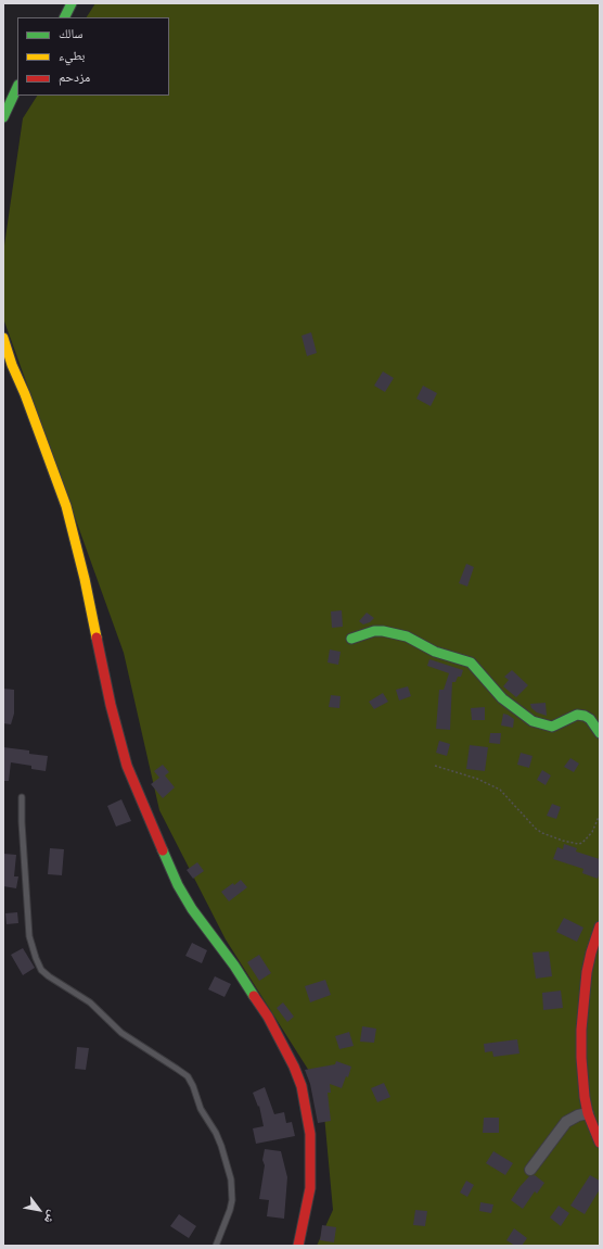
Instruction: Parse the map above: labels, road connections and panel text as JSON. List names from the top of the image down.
{
  "legend": ["سالك", "بطيء", "مزدحم"],
  "north": "bottom right"
}
